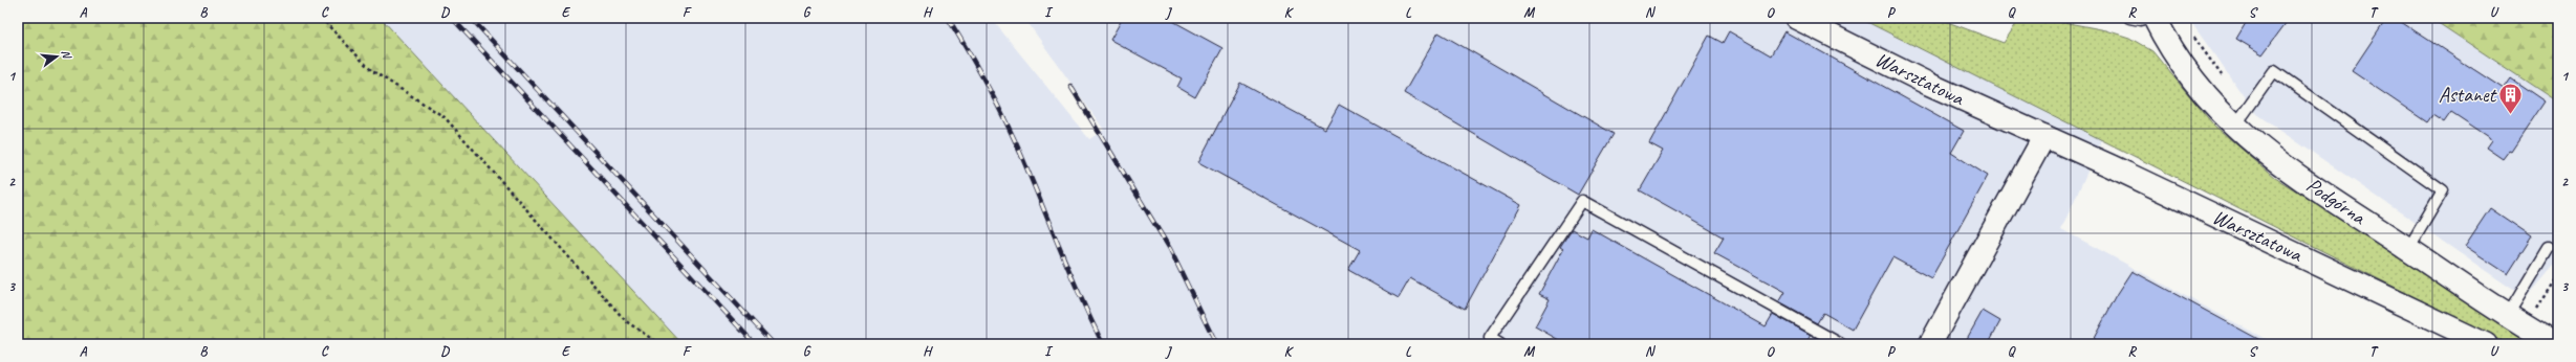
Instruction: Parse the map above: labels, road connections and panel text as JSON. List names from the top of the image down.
{
  "streets": {
    "street": ["Warsztatowa", "Podgórna"]
  },
  "places": {
    "building": ["Astanet"]
  },
  "north": "right",
  "grid": {
    "columns": [
      "A",
      "B",
      "C",
      "D",
      "E",
      "F",
      "G",
      "H",
      "I",
      "J",
      "K",
      "L",
      "M",
      "N",
      "O",
      "P",
      "Q",
      "R",
      "S",
      "T",
      "U"
    ],
    "rows": ["1", "2", "3"]
  }
}
